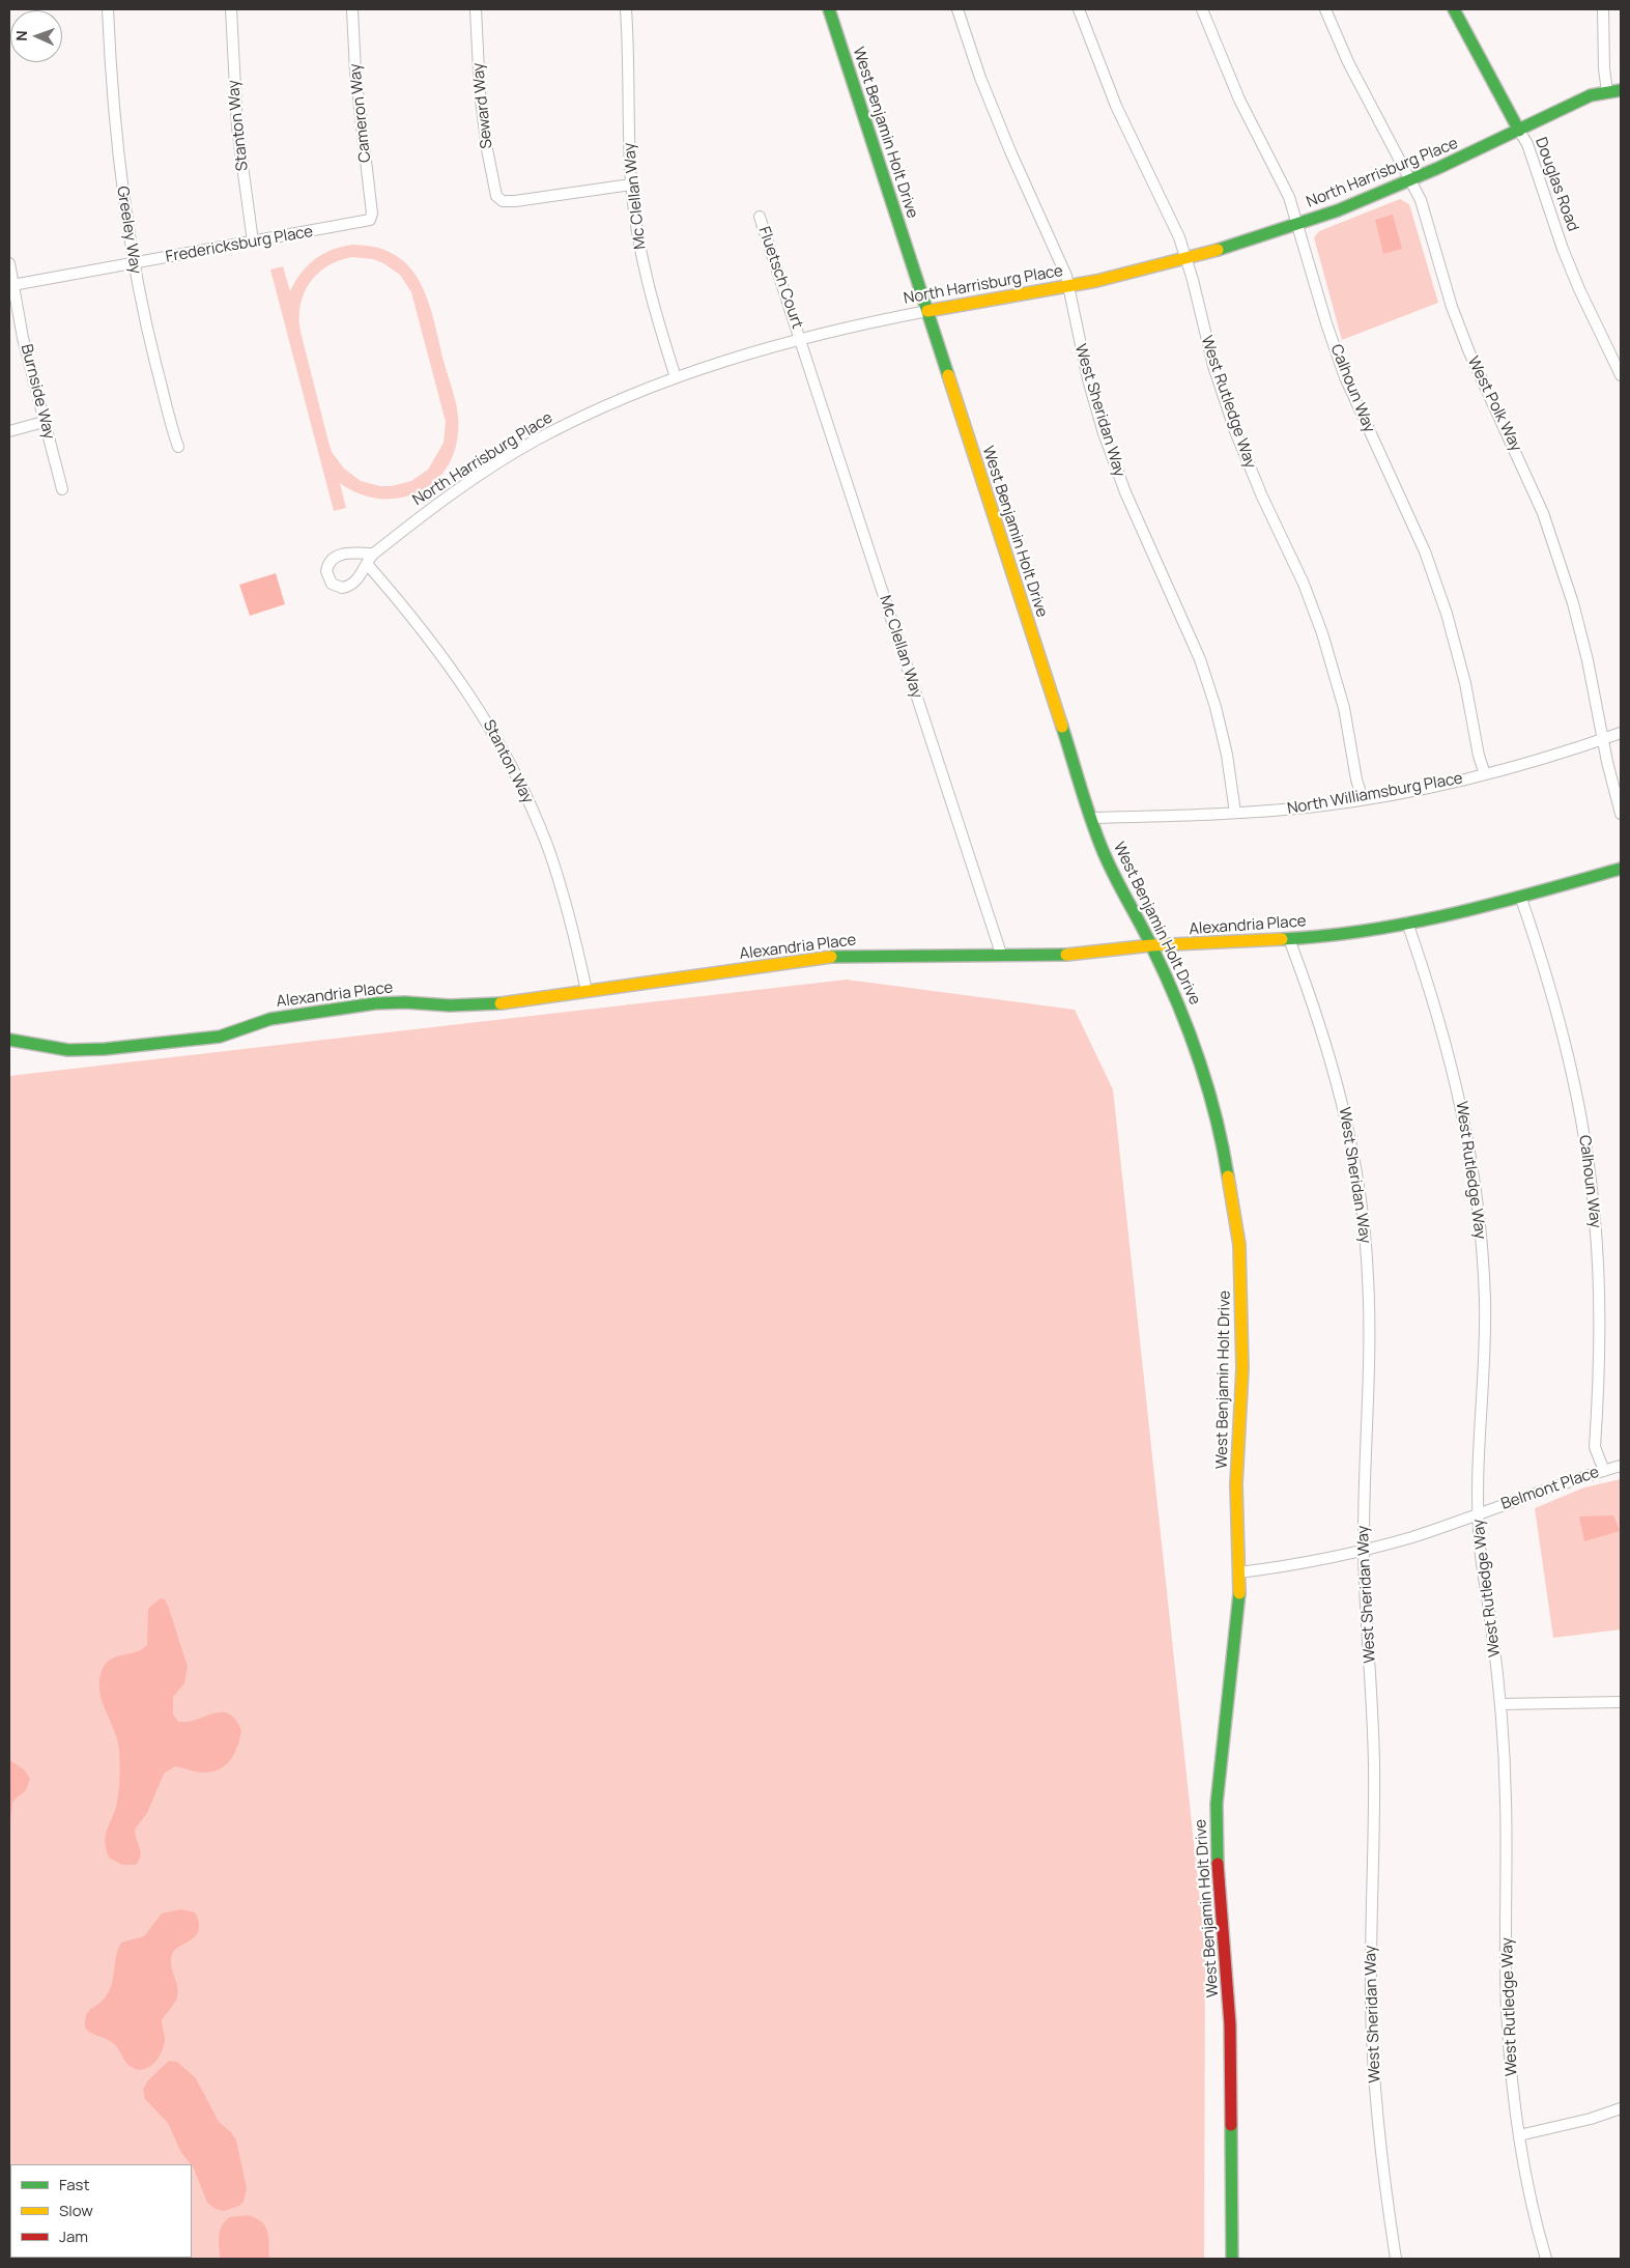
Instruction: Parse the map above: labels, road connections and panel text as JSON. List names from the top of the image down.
{
  "streets": {
    "street": [
      "Seward Way",
      "Cameron Way",
      "Stanton Way",
      "West Benjamin Holt Drive",
      "North Harrisburg Place",
      "Douglas Road",
      "Mc Clellan Way",
      "Greeley Way",
      "Fredericksburg Place",
      "Fluetsch Court",
      "Calhoun Way",
      "Burnside Way",
      "West Rutledge Way",
      "West Polk Way",
      "West Sheridan Way",
      "North Williamsburg Place",
      "Alexandria Place",
      "Belmont Place"
    ]
  },
  "crossings": [
    ["Seward Way", "Mc Clellan Way"],
    ["Cameron Way", "Fredericksburg Place"],
    ["Stanton Way", "North Harrisburg Place"],
    ["Stanton Way", "Fredericksburg Place"],
    ["Stanton Way", "Alexandria Place"],
    ["West Benjamin Holt Drive", "North Harrisburg Place"],
    ["West Benjamin Holt Drive", "North Williamsburg Place"],
    ["West Benjamin Holt Drive", "Alexandria Place"],
    ["West Benjamin Holt Drive", "Belmont Place"],
    ["North Harrisburg Place", "Douglas Road"],
    ["North Harrisburg Place", "Mc Clellan Way"],
    ["North Harrisburg Place", "Fluetsch Court"],
    ["North Harrisburg Place", "Calhoun Way"],
    ["North Harrisburg Place", "West Rutledge Way"],
    ["North Harrisburg Place", "West Polk Way"],
    ["North Harrisburg Place", "West Sheridan Way"],
    ["Mc Clellan Way", "Fluetsch Court"],
    ["Mc Clellan Way", "Alexandria Place"],
    ["Greeley Way", "Fredericksburg Place"],
    ["Fredericksburg Place", "Burnside Way"],
    ["Calhoun Way", "North Williamsburg Place"],
    ["Calhoun Way", "Alexandria Place"],
    ["Calhoun Way", "Belmont Place"],
    ["West Rutledge Way", "North Williamsburg Place"],
    ["West Rutledge Way", "Alexandria Place"],
    ["West Rutledge Way", "Belmont Place"],
    ["West Polk Way", "North Williamsburg Place"],
    ["West Sheridan Way", "North Williamsburg Place"],
    ["West Sheridan Way", "Alexandria Place"],
    ["West Sheridan Way", "Belmont Place"]
  ],
  "legend": ["Fast", "Slow", "Jam"],
  "north": "left"
}
